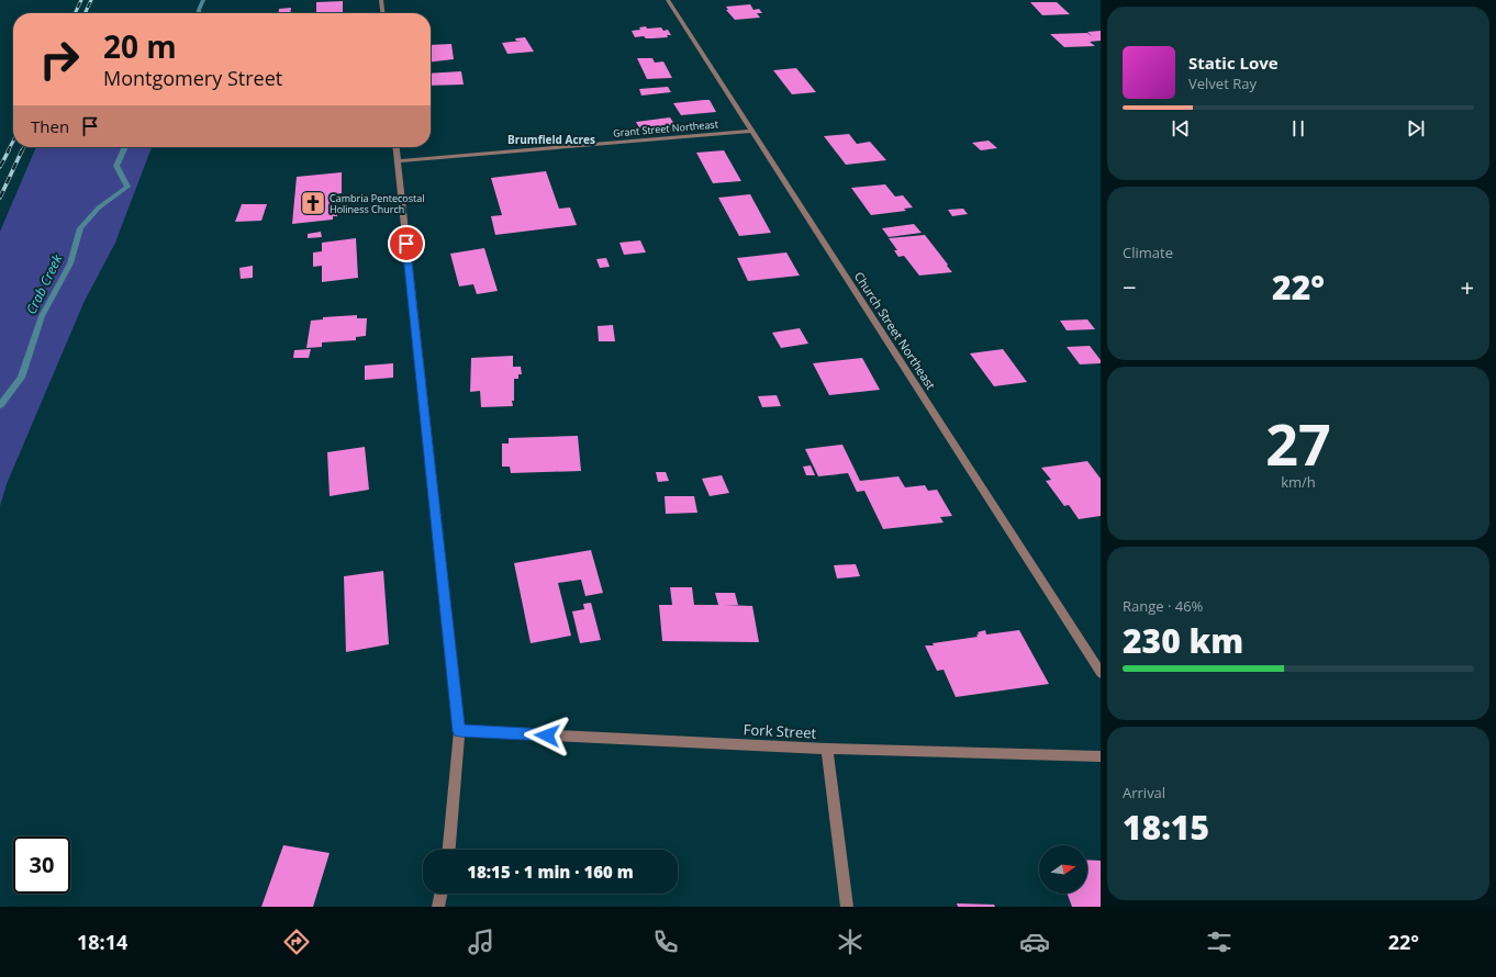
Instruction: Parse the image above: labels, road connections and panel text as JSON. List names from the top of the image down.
{
  "streets": {
    "street": ["Grant Street Northeast", "Church Street Northeast", "Fork Street"]
  },
  "crossings": [
    ["Grant Street Northeast", "Church Street Northeast"]
  ],
  "districts": ["Brumfield Acres"],
  "water": ["Crab Creek"],
  "places": {
    "church": ["Cambria Pentecostal Holiness Church"]
  },
  "north": "right",
  "page": {
    "turn": ["20 m", "Montgomery Street"],
    "song": ["Static Love", "Velvet Ray"],
    "then": "Then",
    "tile": [
      "Climate",
      ["27", "km/h"],
      ["Range · 46%", "230 km"],
      ["Arrival", "18:15"]
    ],
    "heat": ["−", "22°", "+"],
    "limit": "30",
    "trip": "18:15 · 1 min · 160 m",
    "tabs": ["18:14", "22°"]
  }
}
